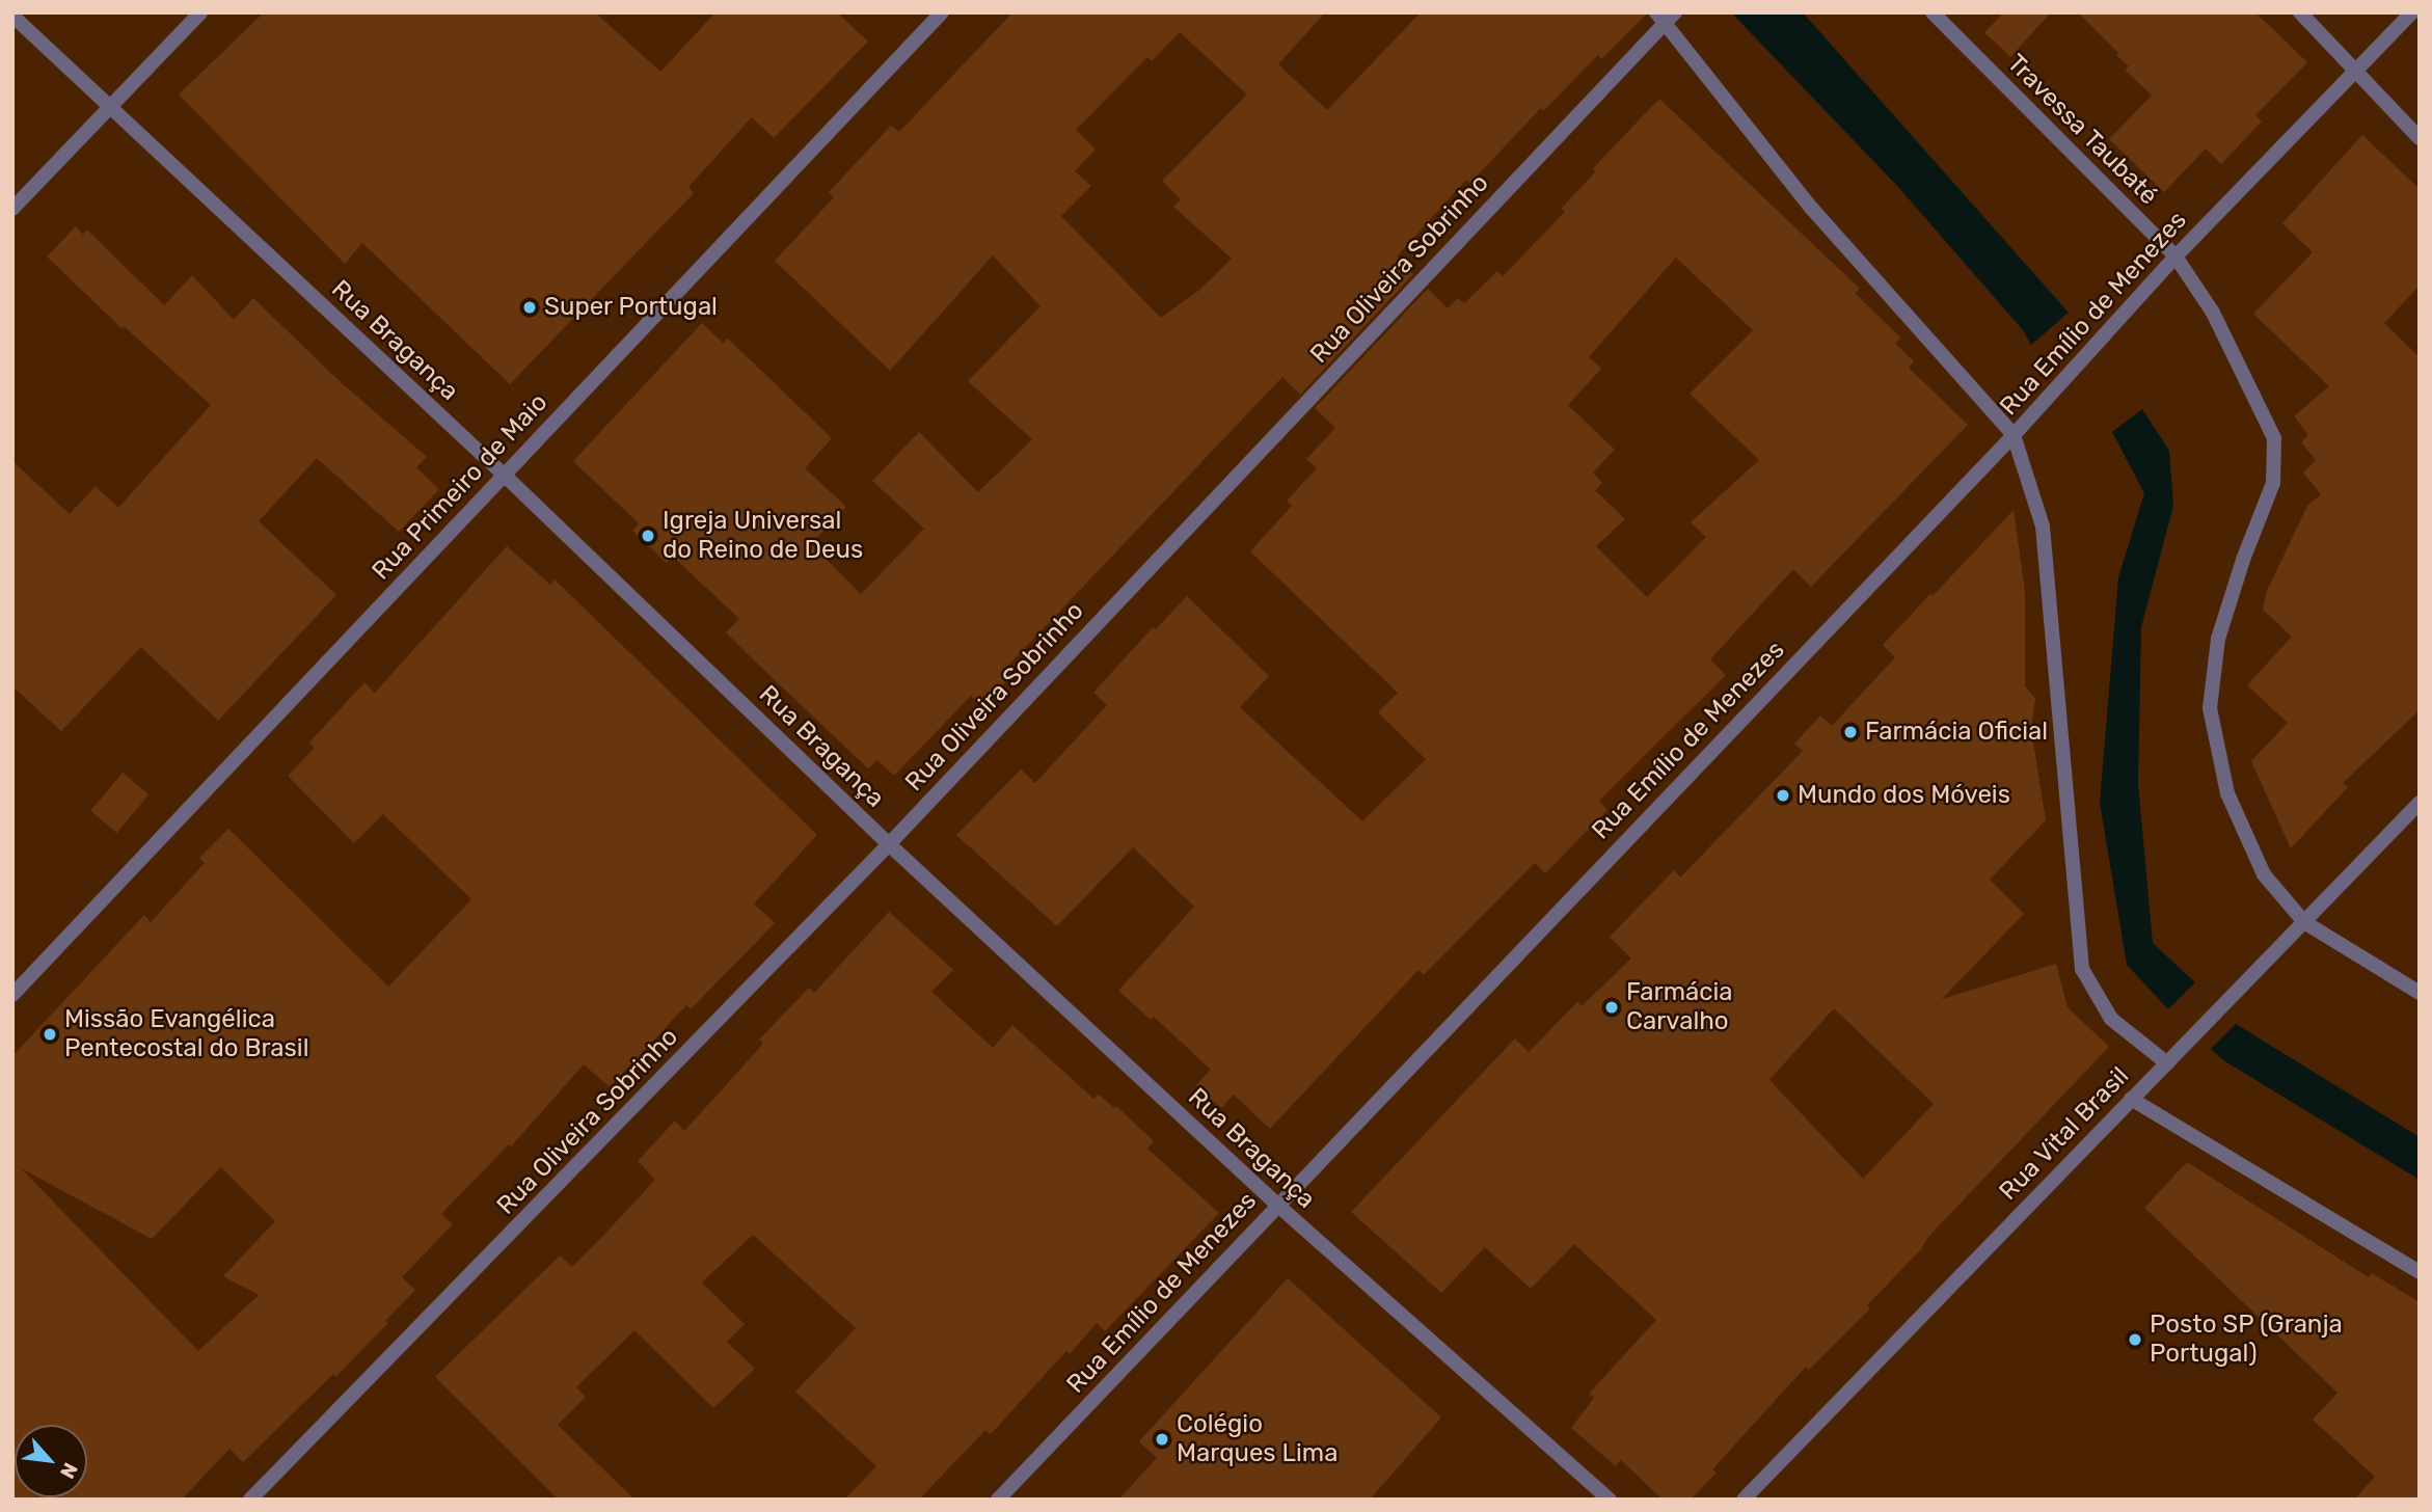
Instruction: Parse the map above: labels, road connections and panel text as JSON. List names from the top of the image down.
{
  "streets": {
    "street": [
      "Travessa Taubaté",
      "Rua Oliveira Sobrinho",
      "Rua Emílio de Menezes",
      "Rua Bragança",
      "Rua Primeiro de Maio",
      "Rua Vital Brasil"
    ]
  },
  "crossings": [
    ["Travessa Taubaté", "Rua Emílio de Menezes"],
    ["Travessa Taubaté", "Rua Vital Brasil"],
    ["Rua Oliveira Sobrinho", "Rua Bragança"],
    ["Rua Emílio de Menezes", "Rua Bragança"],
    ["Rua Bragança", "Rua Primeiro de Maio"]
  ],
  "places": [
    "Super Portugal",
    "Igreja Universal do Reino de Deus",
    "Farmácia Oficial",
    "Mundo dos Móveis",
    "Farmácia Carvalho",
    "Missão Evangélica Pentecostal do Brasil",
    "Posto SP (Granja Portugal)",
    "Colégio Marques Lima"
  ],
  "north": "bottom right"
}
